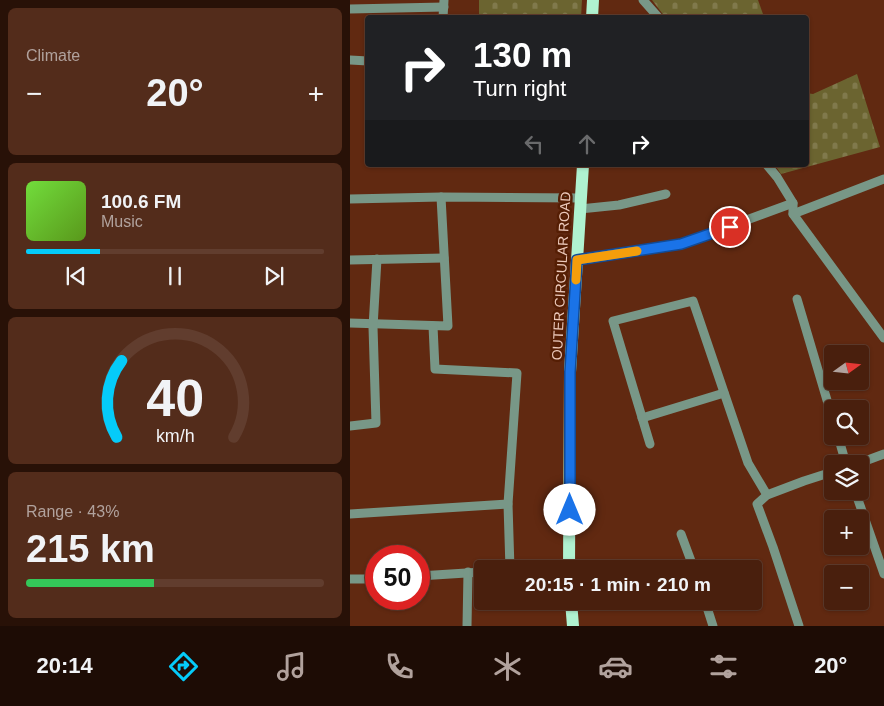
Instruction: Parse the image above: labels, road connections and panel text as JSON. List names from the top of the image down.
{
  "streets": {
    "main road": ["OUTER CIRCULAR ROAD"]
  },
  "north": "right",
  "page": {
    "tile": [
      "Climate",
      ["Range · 43%", "215 km"]
    ],
    "turn": ["130 m", "Turn right"],
    "heat": ["−", "20°", "+"],
    "song": ["100.6 FM", "Music"],
    "map_buttons": ["+", "−"],
    "limit": "50",
    "trip": "20:15 · 1 min · 210 m",
    "tabs": ["20:14", "20°"],
    "gauge": ["40", "km/h"]
  }
}
